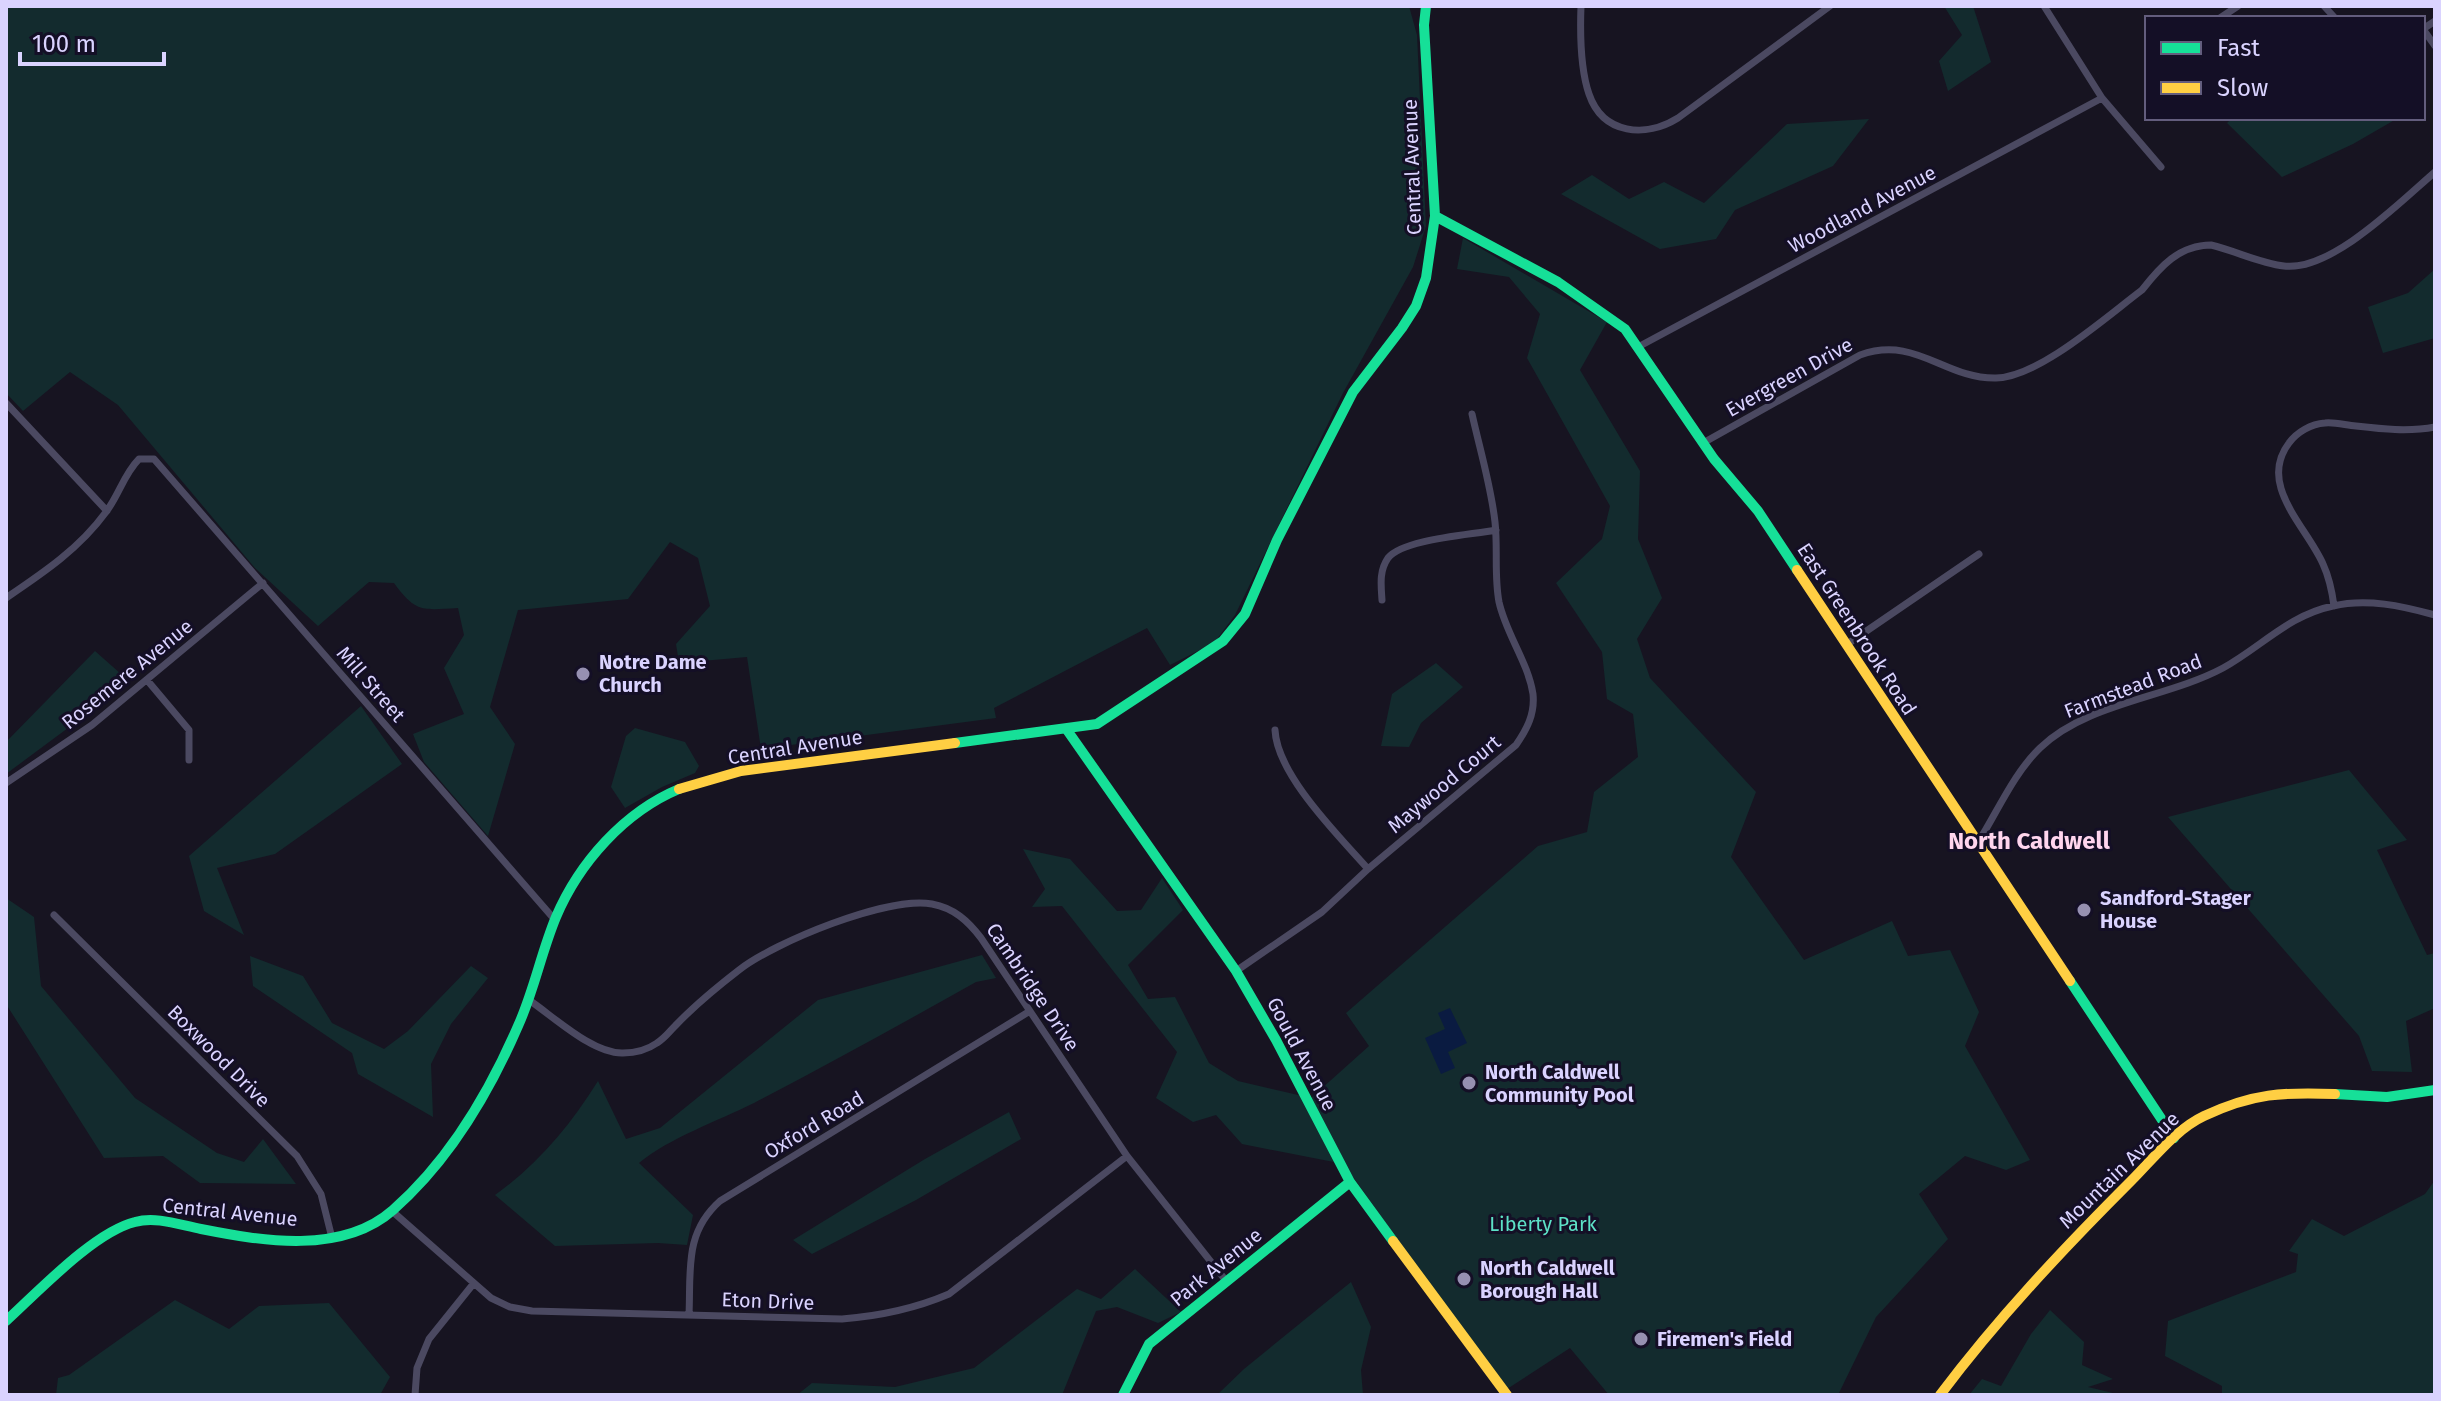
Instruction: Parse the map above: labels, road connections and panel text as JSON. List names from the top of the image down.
{
  "streets": {
    "street": [
      "Central Avenue",
      "Woodland Avenue",
      "Evergreen Drive",
      "East Greenbrook Road",
      "Rosemere Avenue",
      "Mill Street",
      "Farmstead Road",
      "Maywood Court",
      "Cambridge Drive",
      "Gould Avenue",
      "Boxwood Drive",
      "Oxford Road",
      "Mountain Avenue",
      "Park Avenue",
      "Eton Drive"
    ]
  },
  "crossings": [
    ["Central Avenue", "East Greenbrook Road"],
    ["Central Avenue", "Mill Street"],
    ["Central Avenue", "Cambridge Drive"],
    ["Central Avenue", "Gould Avenue"],
    ["Central Avenue", "Boxwood Drive"],
    ["Central Avenue", "Eton Drive"],
    ["Woodland Avenue", "East Greenbrook Road"],
    ["Evergreen Drive", "East Greenbrook Road"],
    ["East Greenbrook Road", "Farmstead Road"],
    ["East Greenbrook Road", "Mountain Avenue"],
    ["Rosemere Avenue", "Mill Street"],
    ["Maywood Court", "Gould Avenue"],
    ["Cambridge Drive", "Oxford Road"],
    ["Cambridge Drive", "Park Avenue"],
    ["Cambridge Drive", "Eton Drive"],
    ["Gould Avenue", "Park Avenue"],
    ["Oxford Road", "Eton Drive"]
  ],
  "districts": ["North Caldwell"],
  "parks": ["Liberty Park"],
  "places": [
    "Notre Dame Church",
    "Sandford-Stager House",
    "North Caldwell Community Pool",
    "North Caldwell Borough Hall",
    "Firemen's Field"
  ],
  "legend": ["Fast", "Slow"],
  "scale_bar": "100 m"
}
